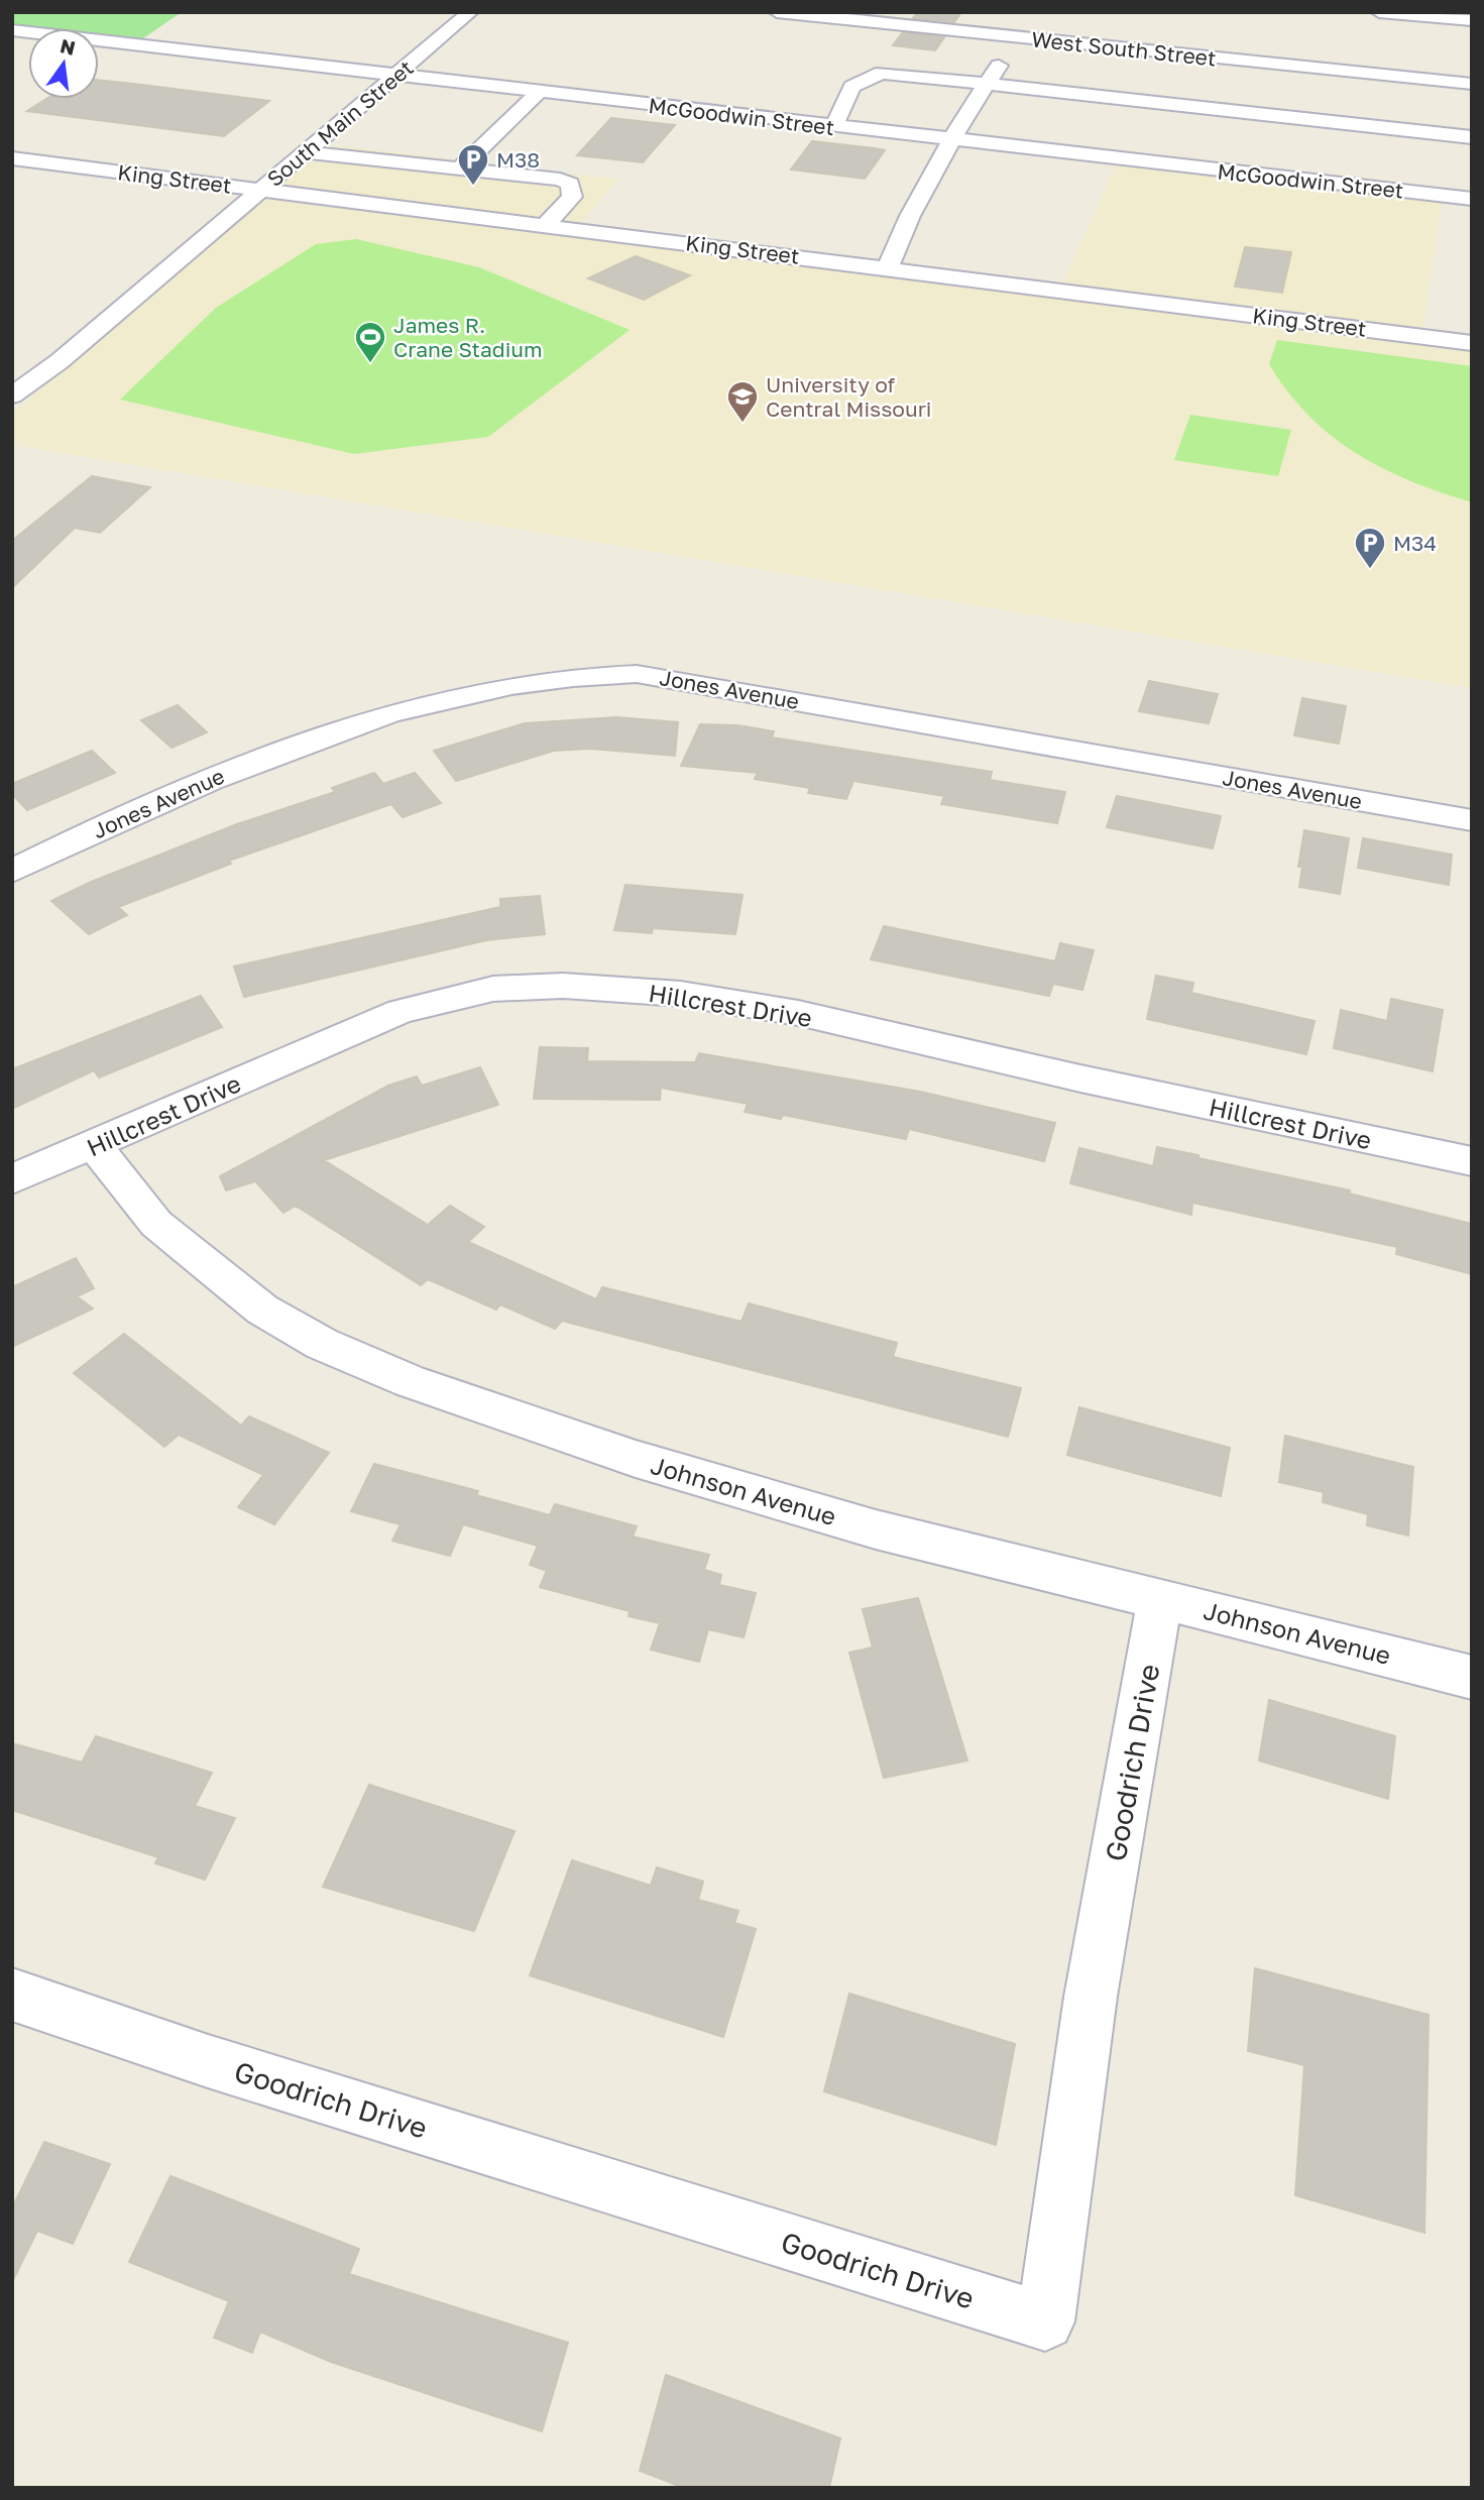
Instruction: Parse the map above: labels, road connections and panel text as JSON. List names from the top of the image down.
{
  "streets": {
    "street": [
      "West South Street",
      "McGoodwin Street",
      "South Main Street",
      "King Street",
      "Jones Avenue",
      "Hillcrest Drive",
      "Johnson Avenue",
      "Goodrich Drive"
    ]
  },
  "crossings": [
    ["McGoodwin Street", "South Main Street"],
    ["South Main Street", "King Street"],
    ["Hillcrest Drive", "Johnson Avenue"],
    ["Johnson Avenue", "Goodrich Drive"]
  ],
  "places": {
    "parking": ["M38", "M34"],
    "sports": ["James R. Crane Stadium"],
    "school or university": ["University of Central Missouri"]
  },
  "north": "top"
}
